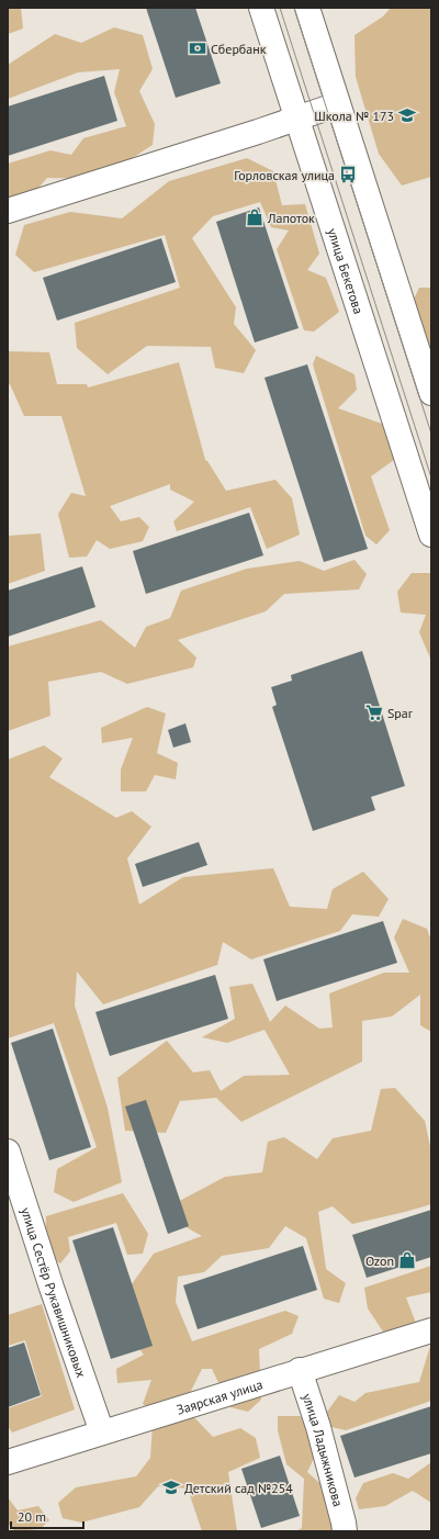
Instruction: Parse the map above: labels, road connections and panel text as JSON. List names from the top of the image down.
{
  "streets": {
    "street": [
      "улица Бекетова",
      "улица Сестёр Рукавишниковых",
      "Заярская улица",
      "улица Ладыжникова"
    ]
  },
  "crossings": [
    ["улица Сестёр Рукавишниковых", "Заярская улица"],
    ["Заярская улица", "улица Ладыжникова"]
  ],
  "places": {
    "bank": ["Сбербанк"],
    "school or university": ["Школа № 173", "Детский сад №254"],
    "bus stop": ["Горловская улица"],
    "shop": ["Лапоток", "Ozon"],
    "supermarket": ["Spar"]
  },
  "scale_bar": "20 m"
}
